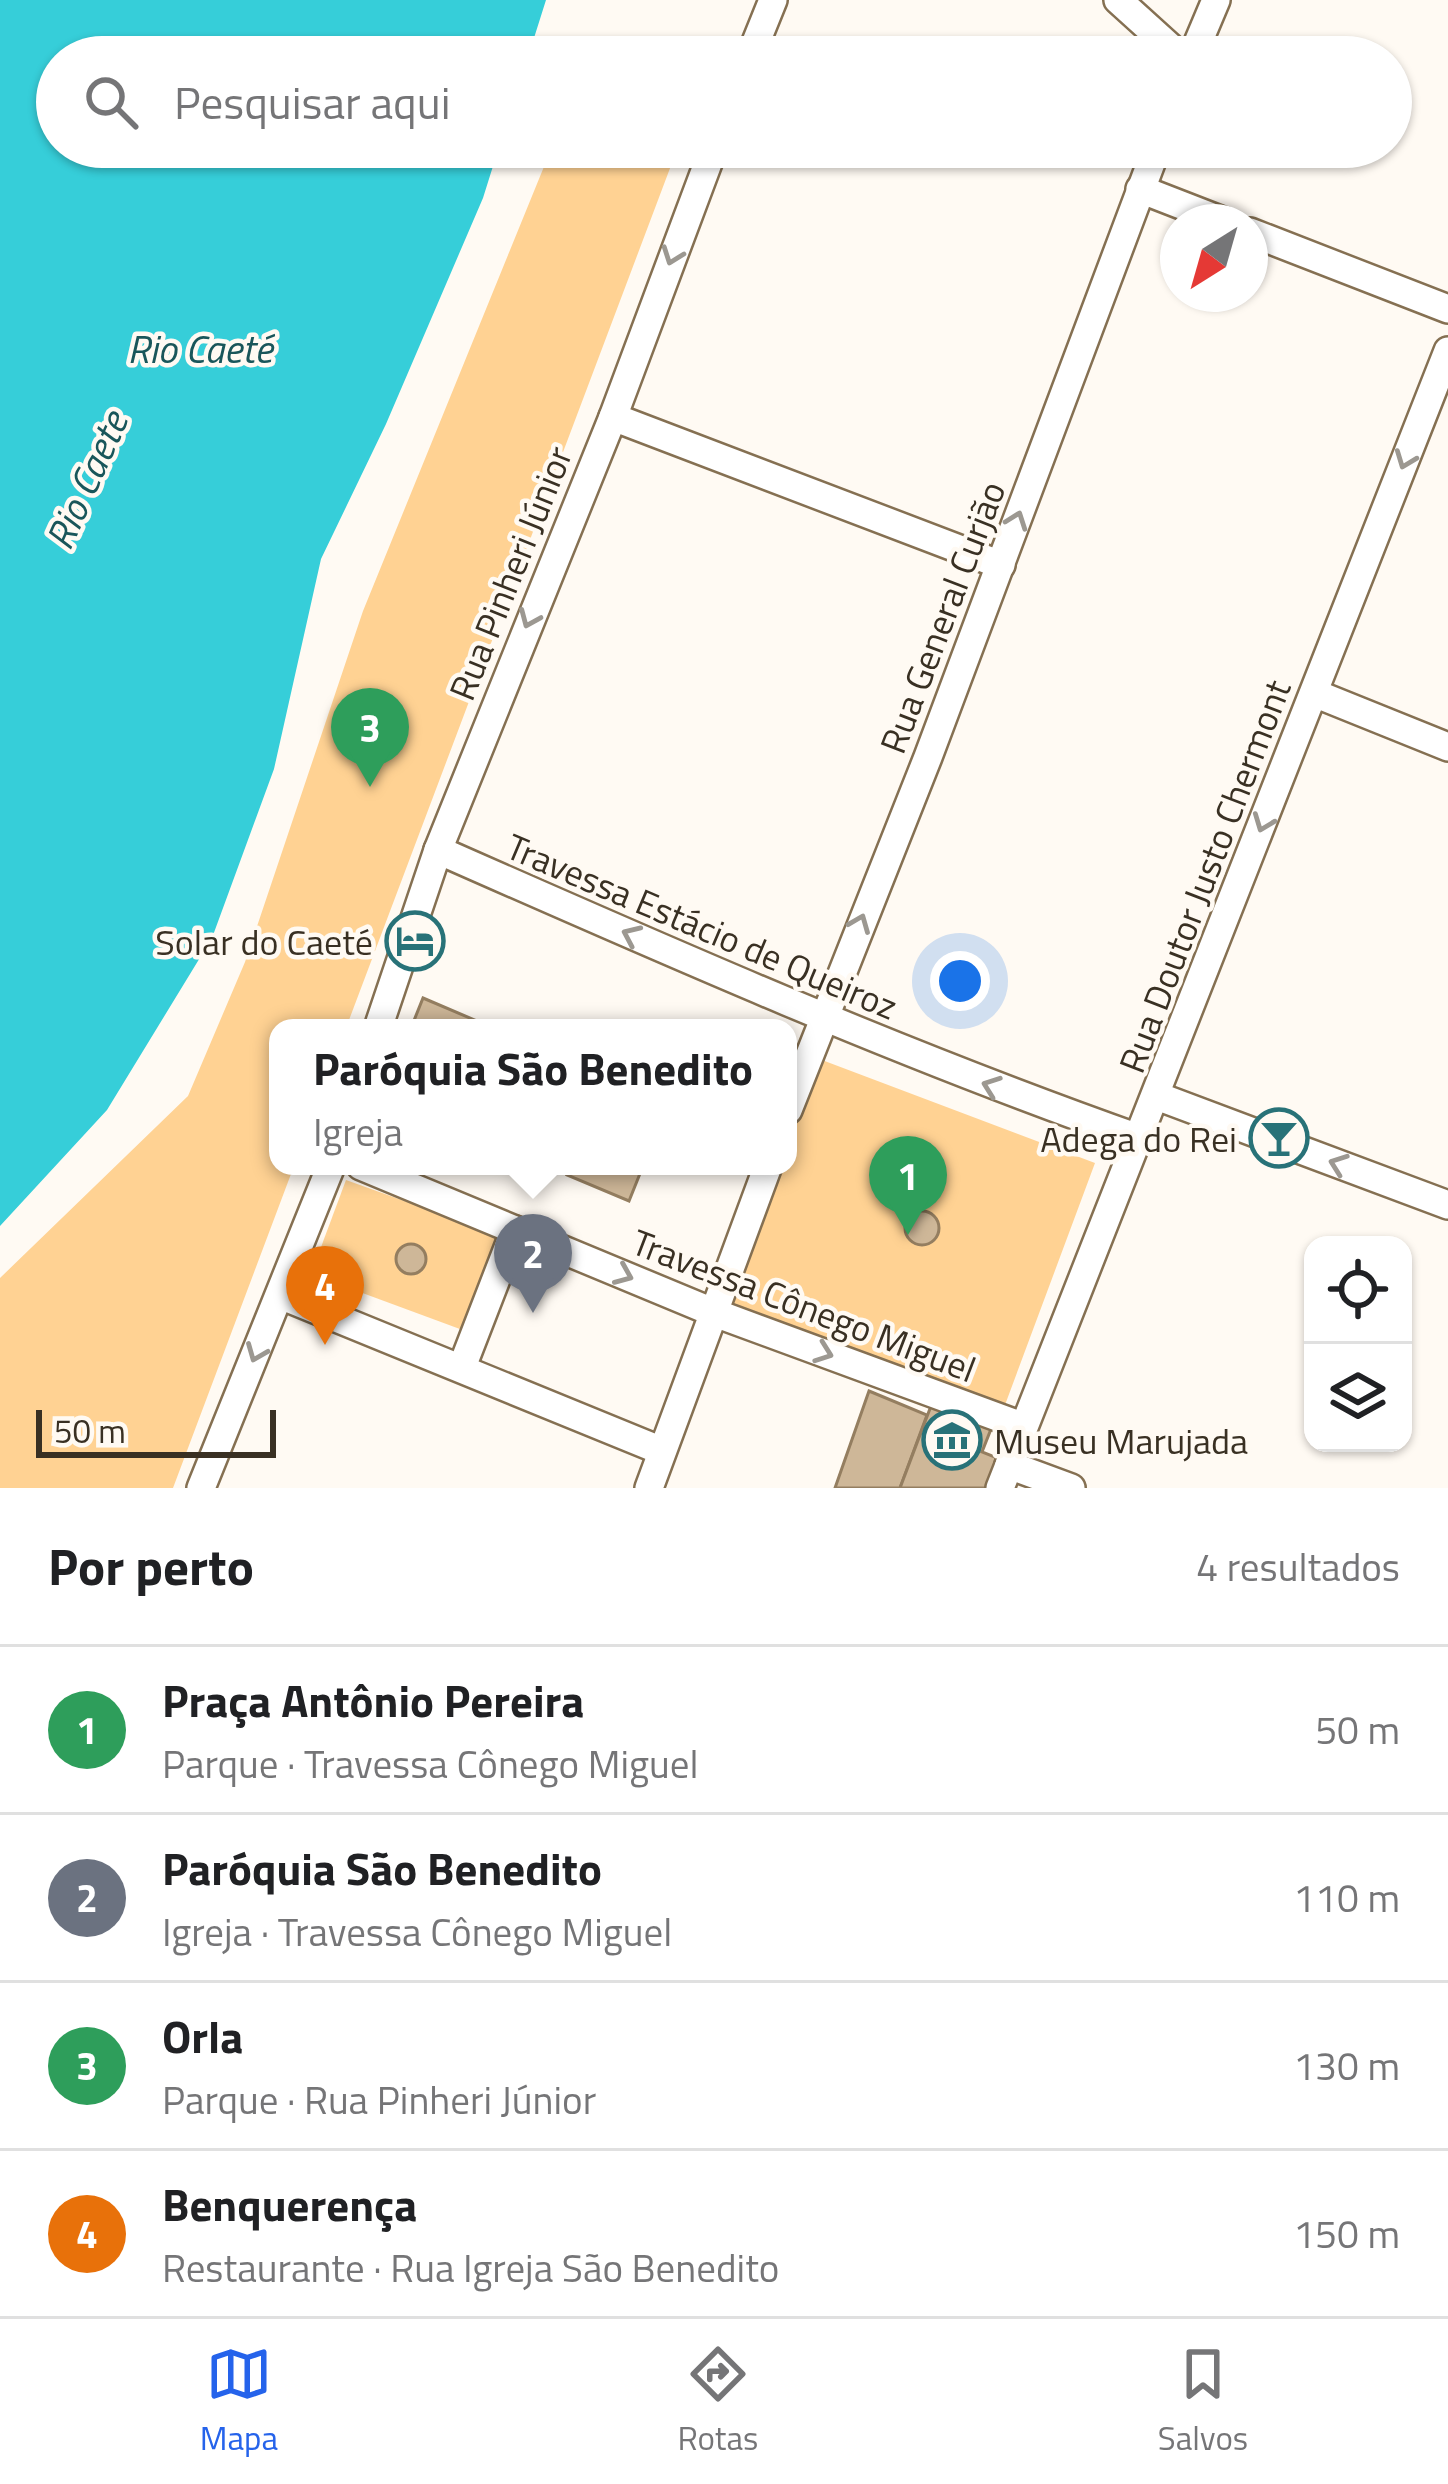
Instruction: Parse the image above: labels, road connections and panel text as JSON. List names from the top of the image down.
{
  "streets": {
    "street": [
      "Rua Pinheri Júnior",
      "Rua General Curjão",
      "Rua Doutor Justo Chermont",
      "Travessa Estácio de Queiroz",
      "Travessa Cônego Miguel"
    ]
  },
  "crossings": [
    ["Rua Pinheri Júnior", "Travessa Estácio de Queiroz"],
    ["Rua General Curjão", "Travessa Estácio de Queiroz"],
    ["Rua Doutor Justo Chermont", "Travessa Estácio de Queiroz"],
    ["Rua Doutor Justo Chermont", "Travessa Cônego Miguel"]
  ],
  "one_way": [
    "Rua Pinheri Júnior",
    "Rua General Curjão",
    "Rua Doutor Justo Chermont",
    "Travessa Estácio de Queiroz"
  ],
  "water": ["Rio Caeté", "Rio Caete"],
  "places": {
    "hotel": ["Solar do Caeté"],
    "bar": ["Adega do Rei"],
    "museum": ["Museu Marujada"]
  },
  "scale_bar": "50 m",
  "north": "bottom left",
  "page": {
    "search": "Pesquisar aqui",
    "pins": [
      "3",
      "1",
      "2",
      "4"
    ],
    "popup": ["Paróquia São Benedito", "Igreja"],
    "scale": "50 m",
    "heading": ["Por perto", "4 resultados"],
    "list": [
      {
        "mark": "1",
        "name": "Praça Antônio Pereira",
        "note": "Parque · Travessa Cônego Miguel",
        "value": "50 m"
      },
      {
        "mark": "2",
        "name": "Paróquia São Benedito",
        "note": "Igreja · Travessa Cônego Miguel",
        "value": "110 m"
      },
      {
        "mark": "3",
        "name": "Orla",
        "note": "Parque · Rua Pinheri Júnior",
        "value": "130 m"
      },
      {
        "mark": "4",
        "name": "Benquerença",
        "note": "Restaurante · Rua Igreja São Benedito",
        "value": "150 m"
      }
    ],
    "nav": ["Mapa", "Rotas", "Salvos"]
  }
}
